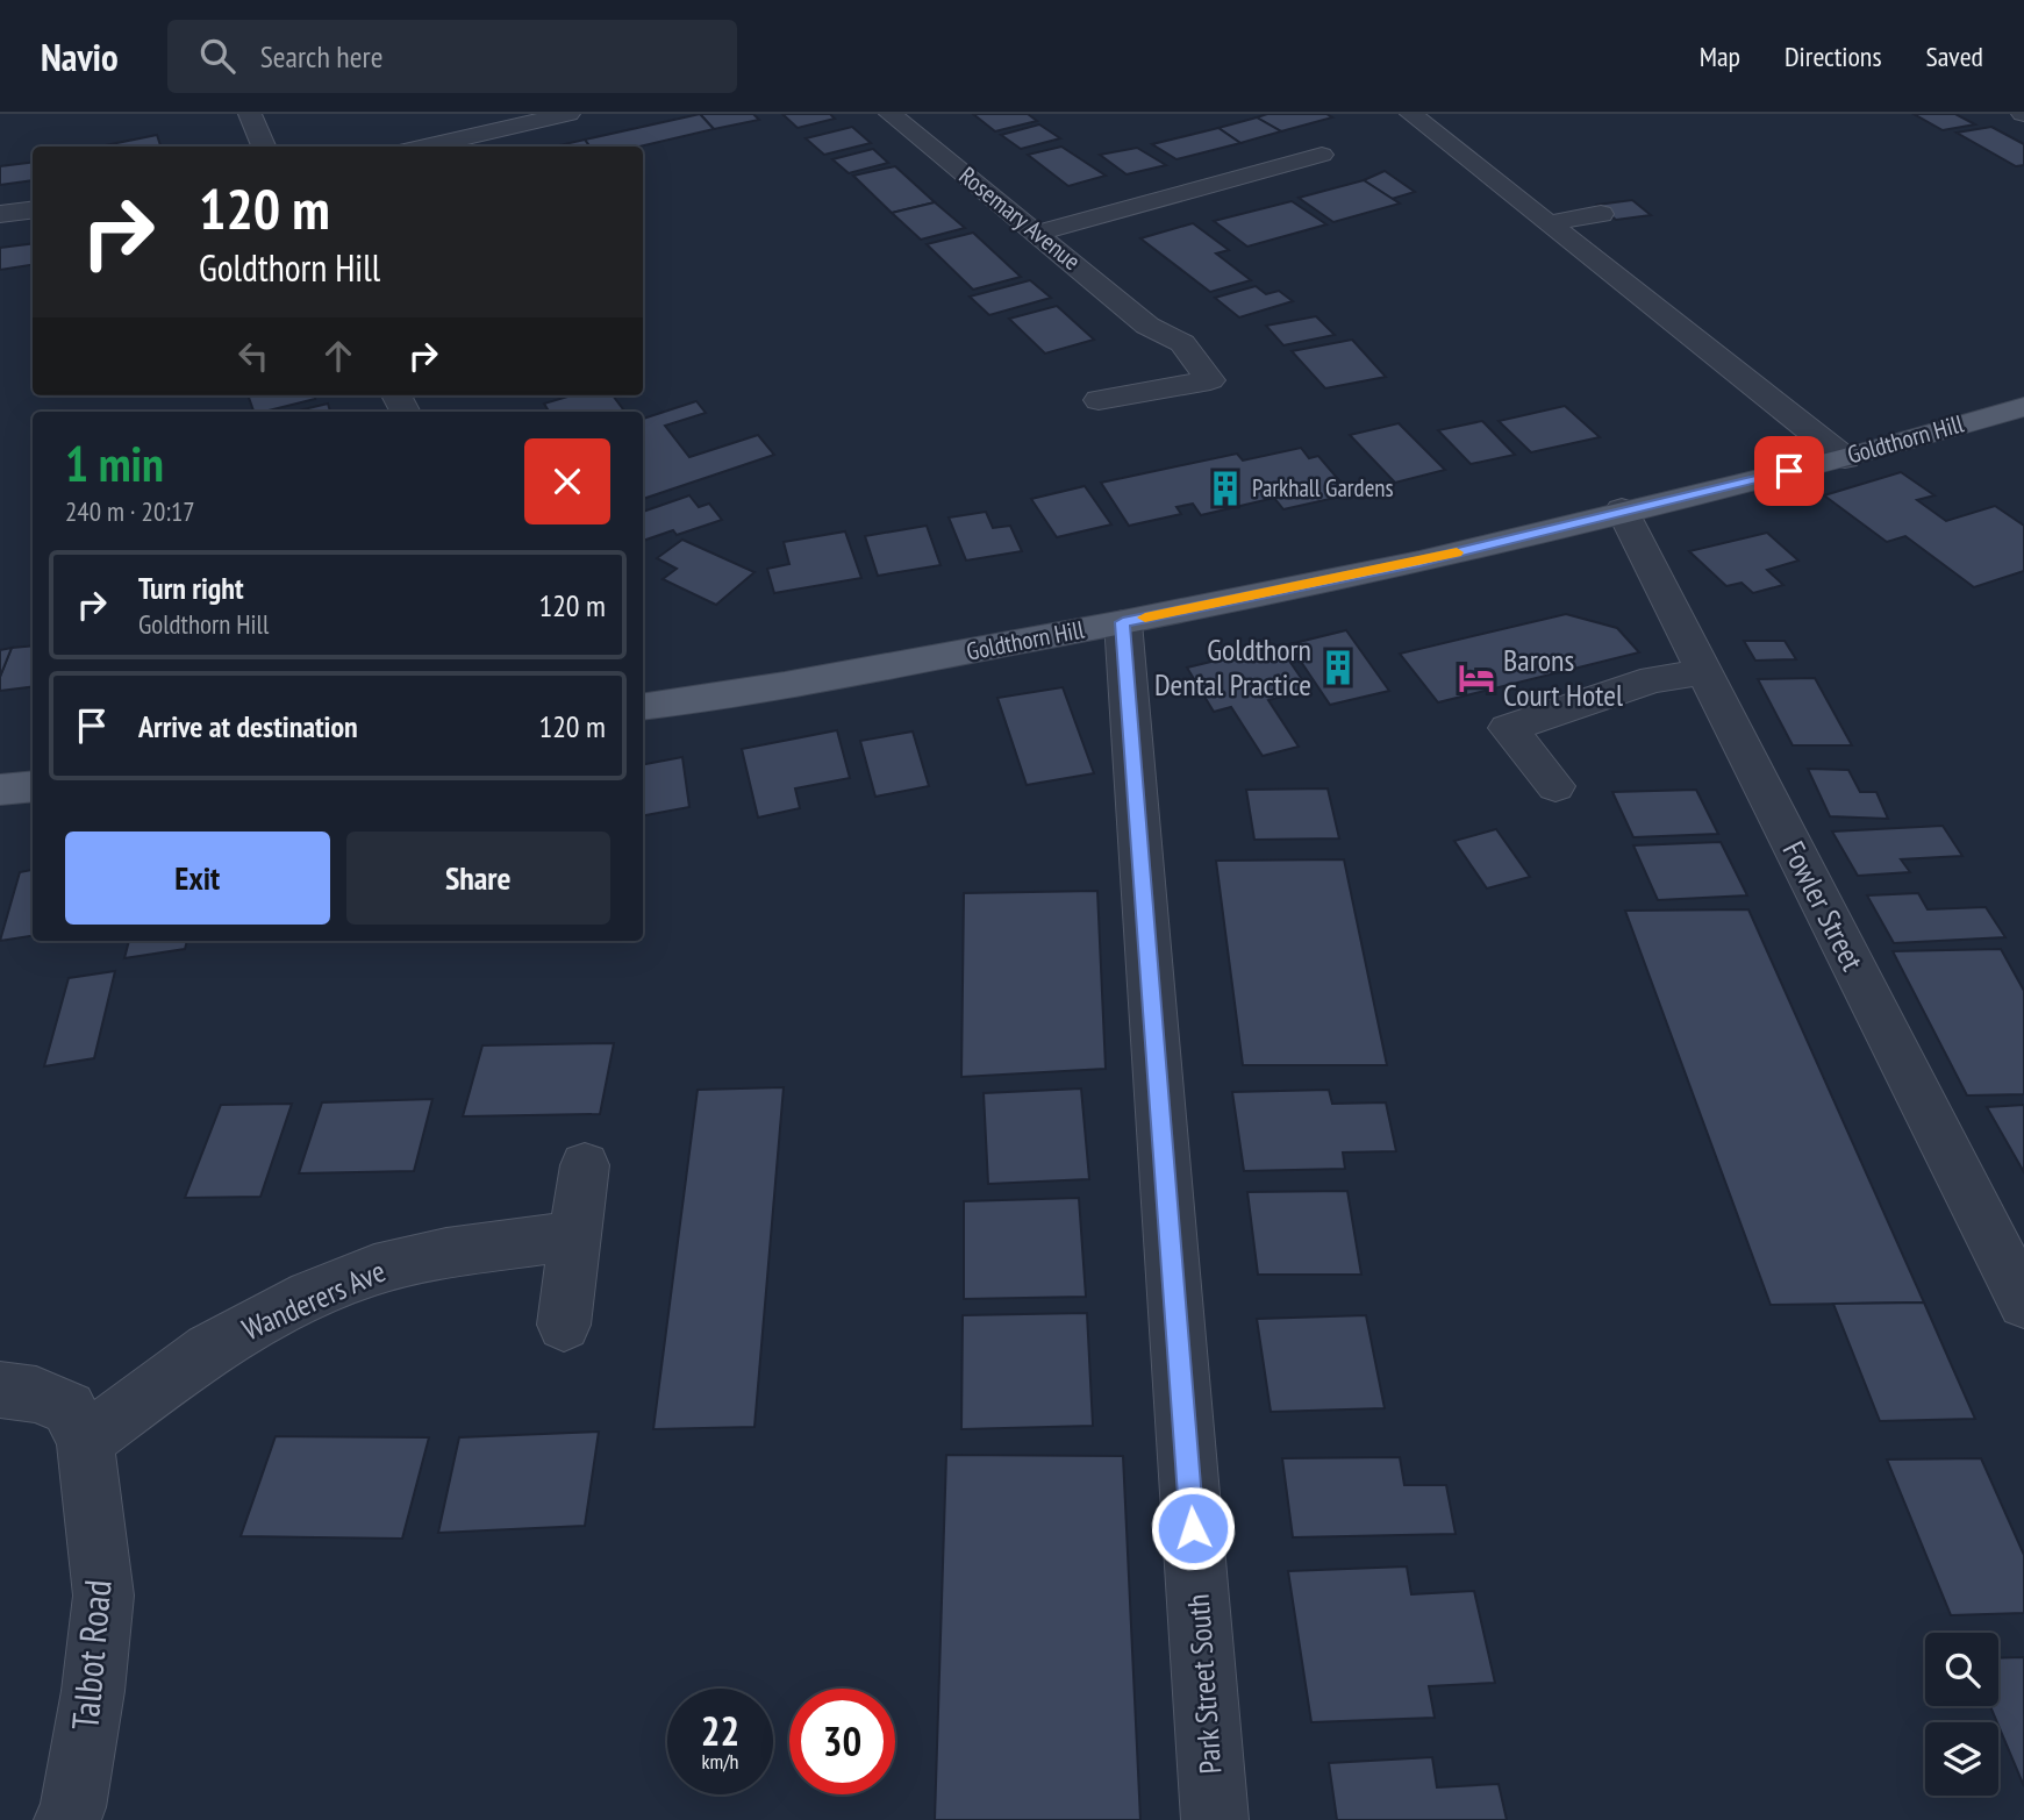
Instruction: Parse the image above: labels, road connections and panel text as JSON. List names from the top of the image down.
{
  "streets": {
    "main road": ["Goldthorn Hill"],
    "street": [
      "Rosemary Avenue",
      "Fowler Street",
      "Wanderers Ave",
      "Talbot Road",
      "Park Street South"
    ]
  },
  "crossings": [
    ["Goldthorn Hill", "Fowler Street"],
    ["Goldthorn Hill", "Park Street South"],
    ["Wanderers Ave", "Talbot Road"]
  ],
  "places": {
    "building": ["Parkhall Gardens", "Goldthorn Dental Practice"],
    "hotel": ["Barons Court Hotel"]
  },
  "page": {
    "header": "Navio",
    "search": "Search here",
    "nav": ["Map", "Directions", "Saved"],
    "turn": ["120 m", "Goldthorn Hill"],
    "heading": ["1 min", "240 m · 20:17"],
    "list": [
      {
        "name": "Turn right",
        "note": "Goldthorn Hill",
        "value": "120 m"
      },
      {
        "name": "Arrive at destination",
        "value": "120 m"
      }
    ],
    "buttons": ["Exit", "Share"],
    "speed": "22 km/h",
    "limit": "30"
  }
}
